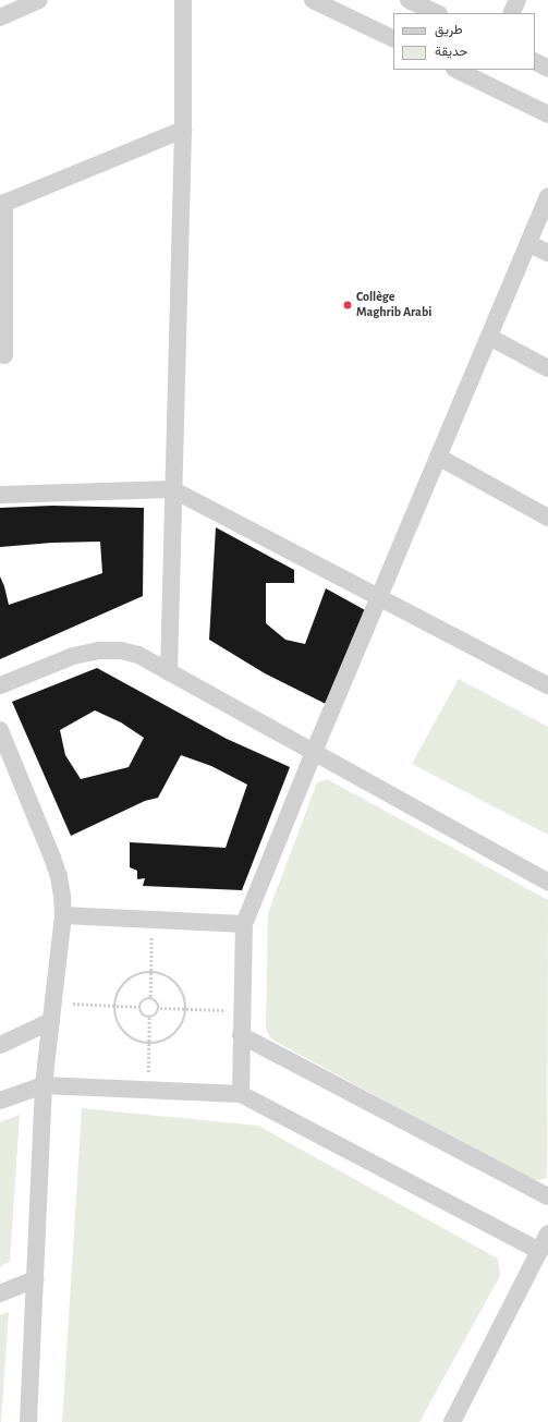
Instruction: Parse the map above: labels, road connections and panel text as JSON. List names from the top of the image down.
{
  "places": ["Collège Maghrib Arabi"],
  "legend": ["طريق", "حديقة"]
}
